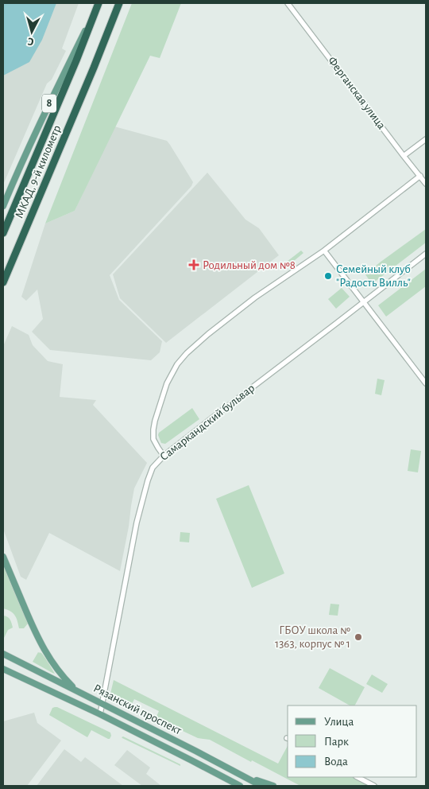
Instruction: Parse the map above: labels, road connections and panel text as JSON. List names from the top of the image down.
{
  "streets": {
    "highway": ["МКАД, 9-й километр"],
    "main road": ["8", "Рязанский проспект"],
    "street": ["Ферганская улица", "Самаркандский бульвар"]
  },
  "crossings": [
    ["8", "МКАД, 9-й километр"],
    ["Самаркандский бульвар", "Рязанский проспект"]
  ],
  "places": {
    "health": ["Родильный дом №8"],
    "other": ["Семейный клуб \"Радость Вилль\"", "ГБОУ школа № 1363, корпус № 1"]
  },
  "legend": ["Улица", "Парк", "Вода"],
  "north": "bottom"
}
